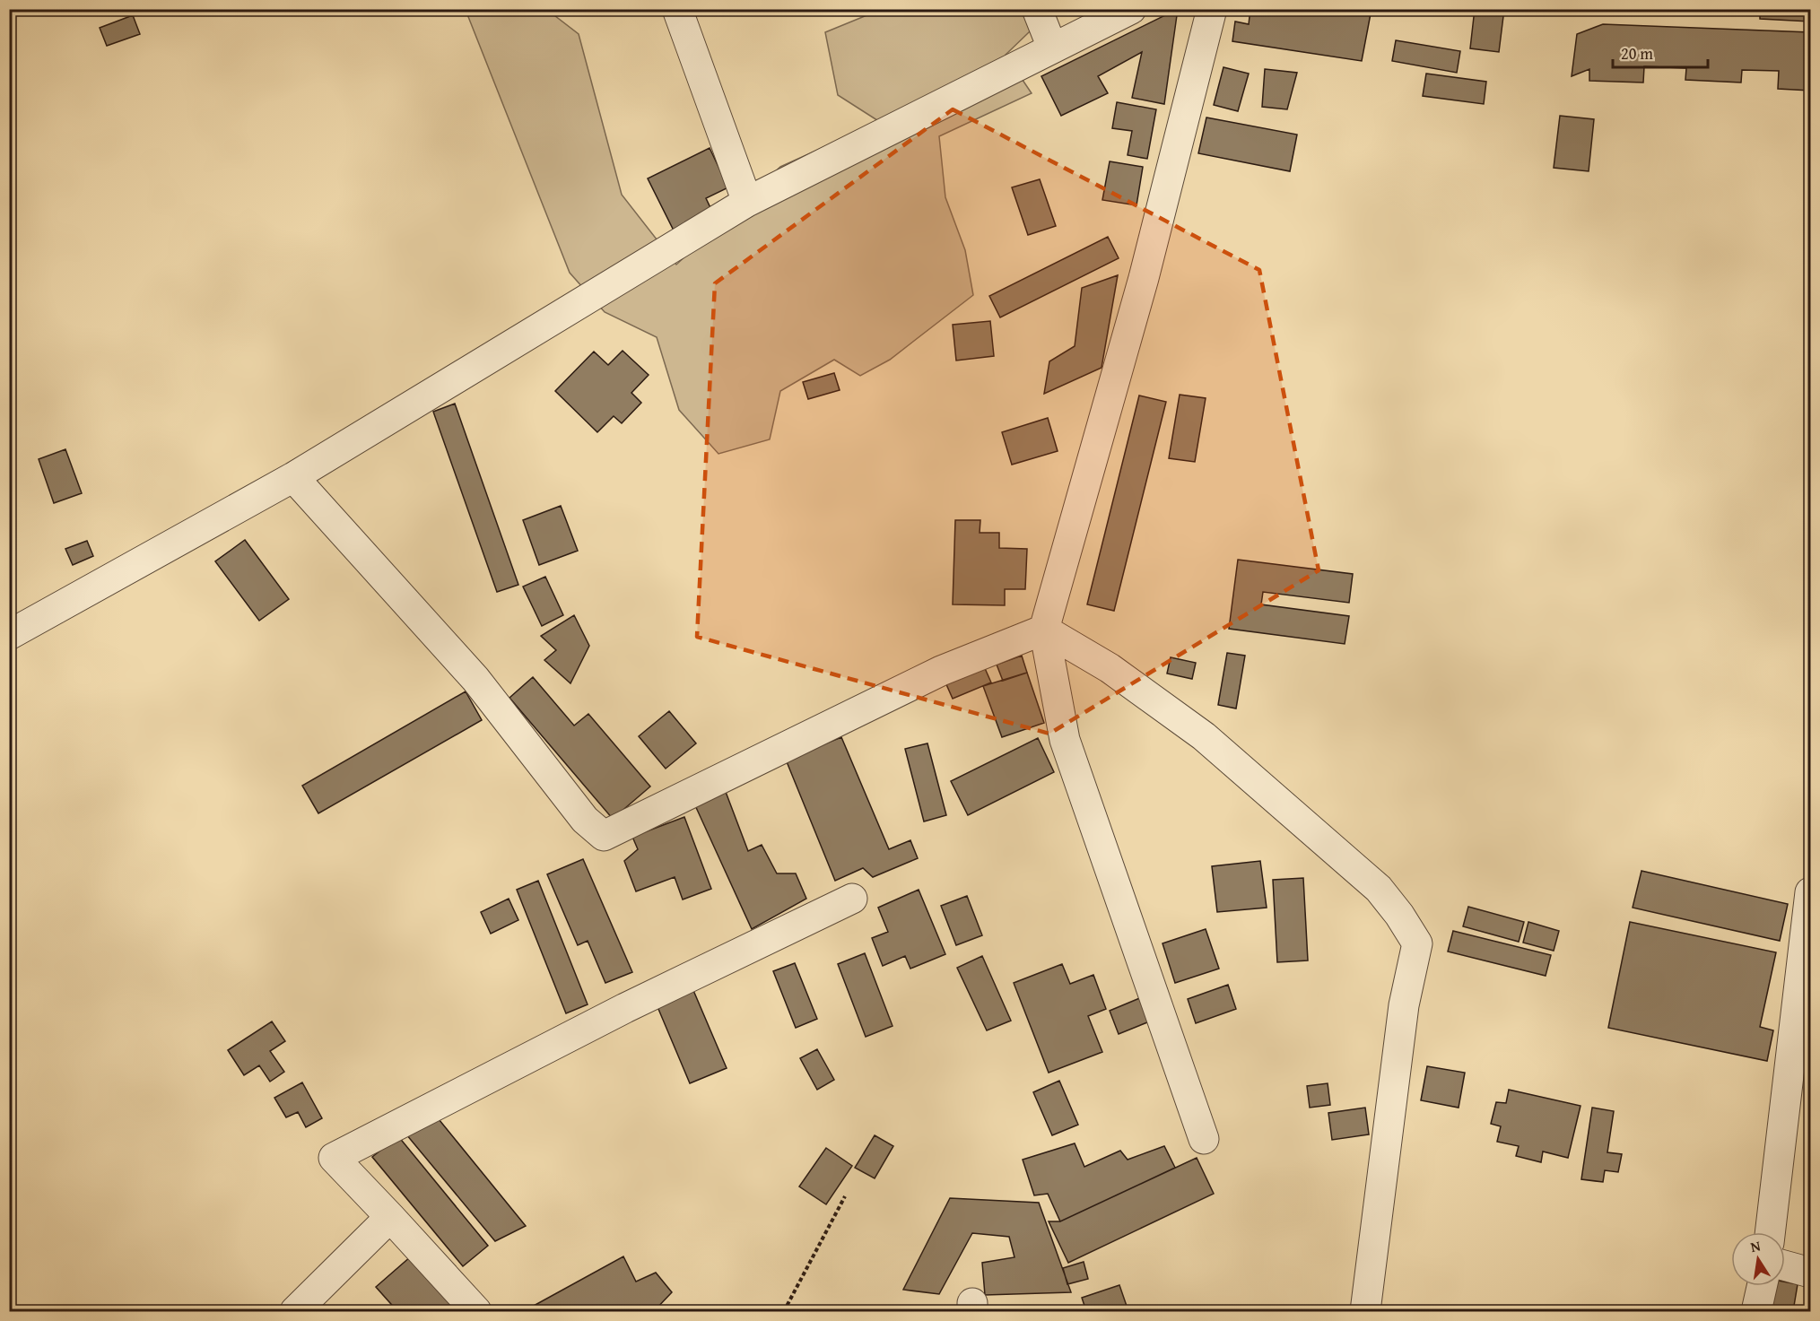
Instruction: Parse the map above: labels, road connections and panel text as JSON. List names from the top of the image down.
{
  "scale_bar": "20 m",
  "north": "top"
}
